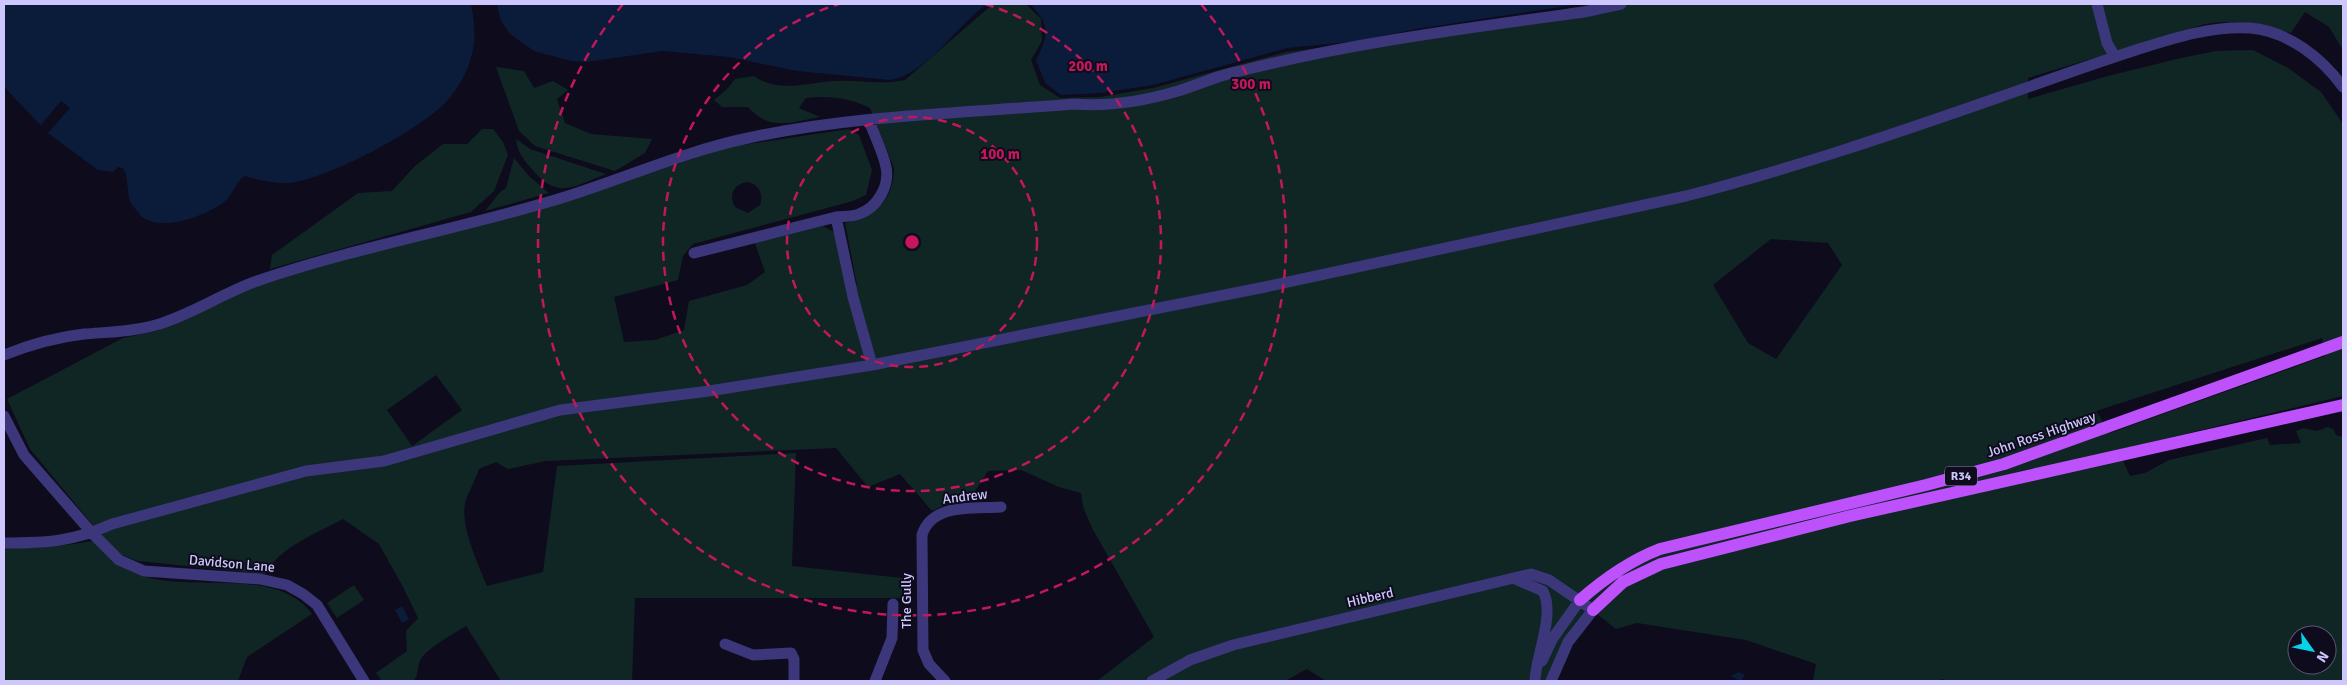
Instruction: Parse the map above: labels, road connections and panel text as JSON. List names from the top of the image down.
{
  "streets": {
    "main road": ["John Ross Highway", "R34"],
    "street": [
      "Andrew",
      "Davidson Lane",
      "Hibberd",
      "The Gully"
    ]
  },
  "crossings": [
    ["John Ross Highway", "Hibberd"],
    ["R34", "Hibberd"],
    ["Andrew", "The Gully"]
  ],
  "north": "bottom right",
  "rings": ["200 m", "300 m", "100 m"]
}
